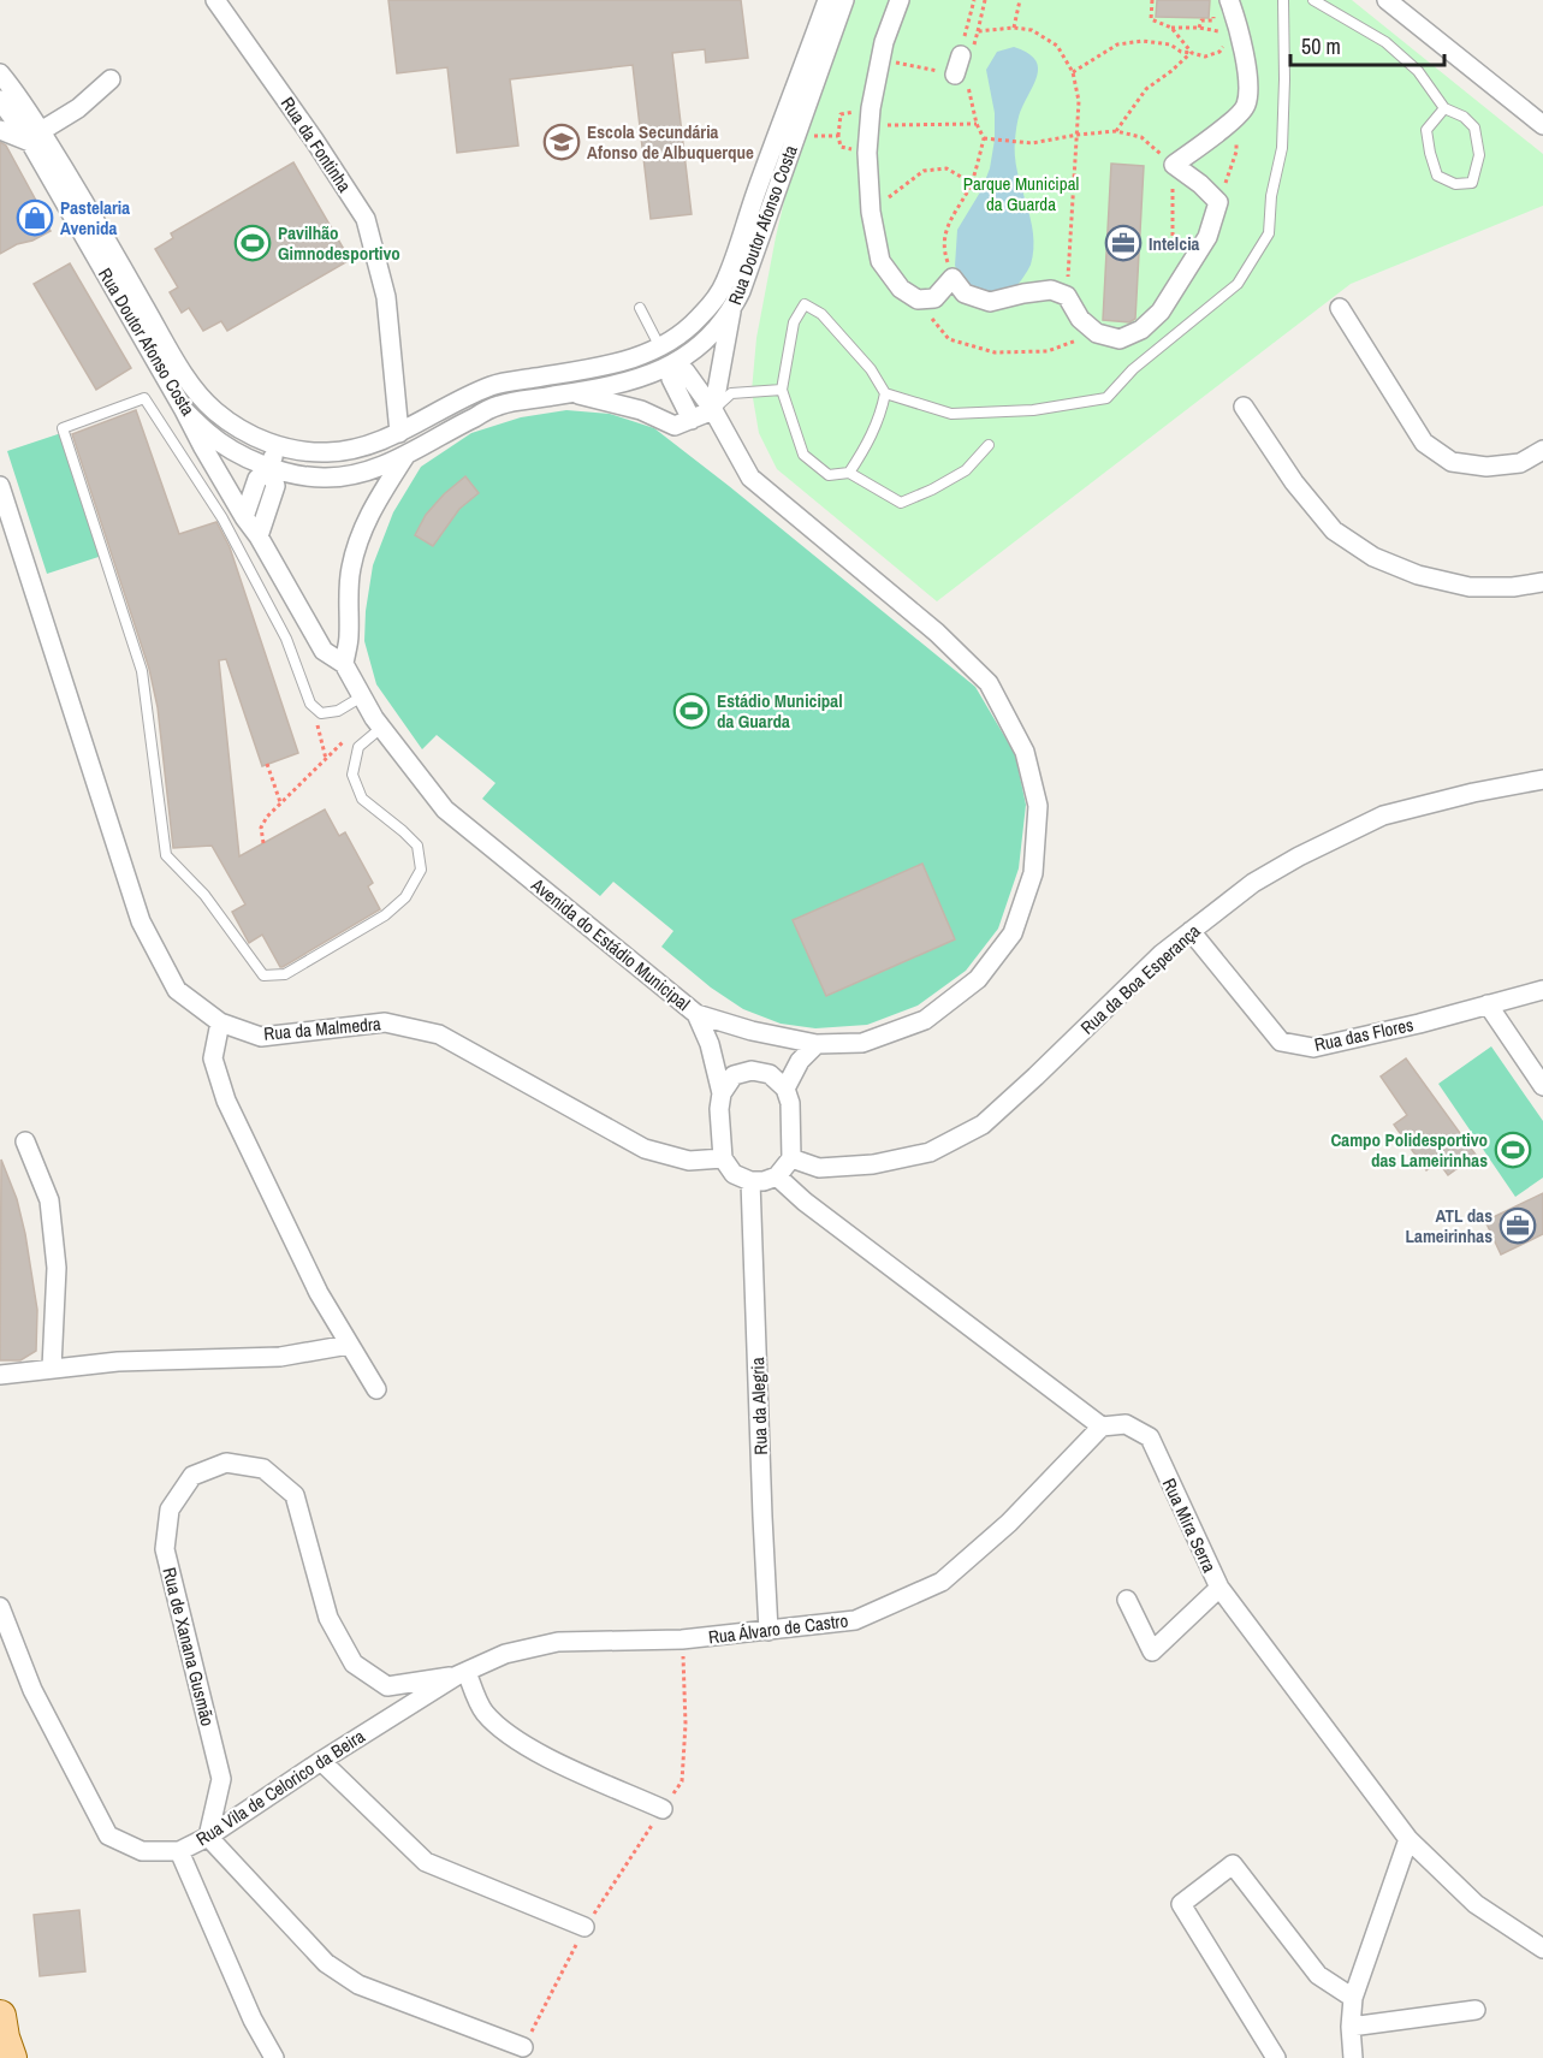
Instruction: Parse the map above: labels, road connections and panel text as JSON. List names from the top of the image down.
{
  "streets": {
    "street": [
      "Rua da Fontinha",
      "Rua Doutor Afonso Costa",
      "Avenida do Estádio Municipal",
      "Rua da Boa Esperança",
      "Rua da Malmedra",
      "Rua das Flores",
      "Rua da Alegria",
      "Rua Mira Serra",
      "Rua Álvaro de Castro",
      "Rua de Xanana Gusmão",
      "Rua Vila de Celorico da Beira"
    ]
  },
  "crossings": [
    ["Rua da Fontinha", "Rua Doutor Afonso Costa"],
    ["Rua Doutor Afonso Costa", "Avenida do Estádio Municipal"],
    ["Rua da Boa Esperança", "Rua da Malmedra"],
    ["Rua da Boa Esperança", "Rua das Flores"],
    ["Rua da Boa Esperança", "Rua da Alegria"],
    ["Rua da Malmedra", "Rua da Alegria"],
    ["Rua da Alegria", "Rua Álvaro de Castro"],
    ["Rua Mira Serra", "Rua Álvaro de Castro"],
    ["Rua Álvaro de Castro", "Rua Vila de Celorico da Beira"],
    ["Rua de Xanana Gusmão", "Rua Vila de Celorico da Beira"]
  ],
  "parks": ["Parque Municipal da Guarda"],
  "places": {
    "school or university": ["Escola Secundária Afonso de Albuquerque"],
    "shop": ["Pastelaria Avenida"],
    "sports": ["Pavilhão Gimnodesportivo", "Estádio Municipal da Guarda", "Campo Polidesportivo das Lameirinhas"],
    "office": ["Intelcia", "ATL das Lameirinhas"]
  },
  "scale_bar": "50 m"
}
